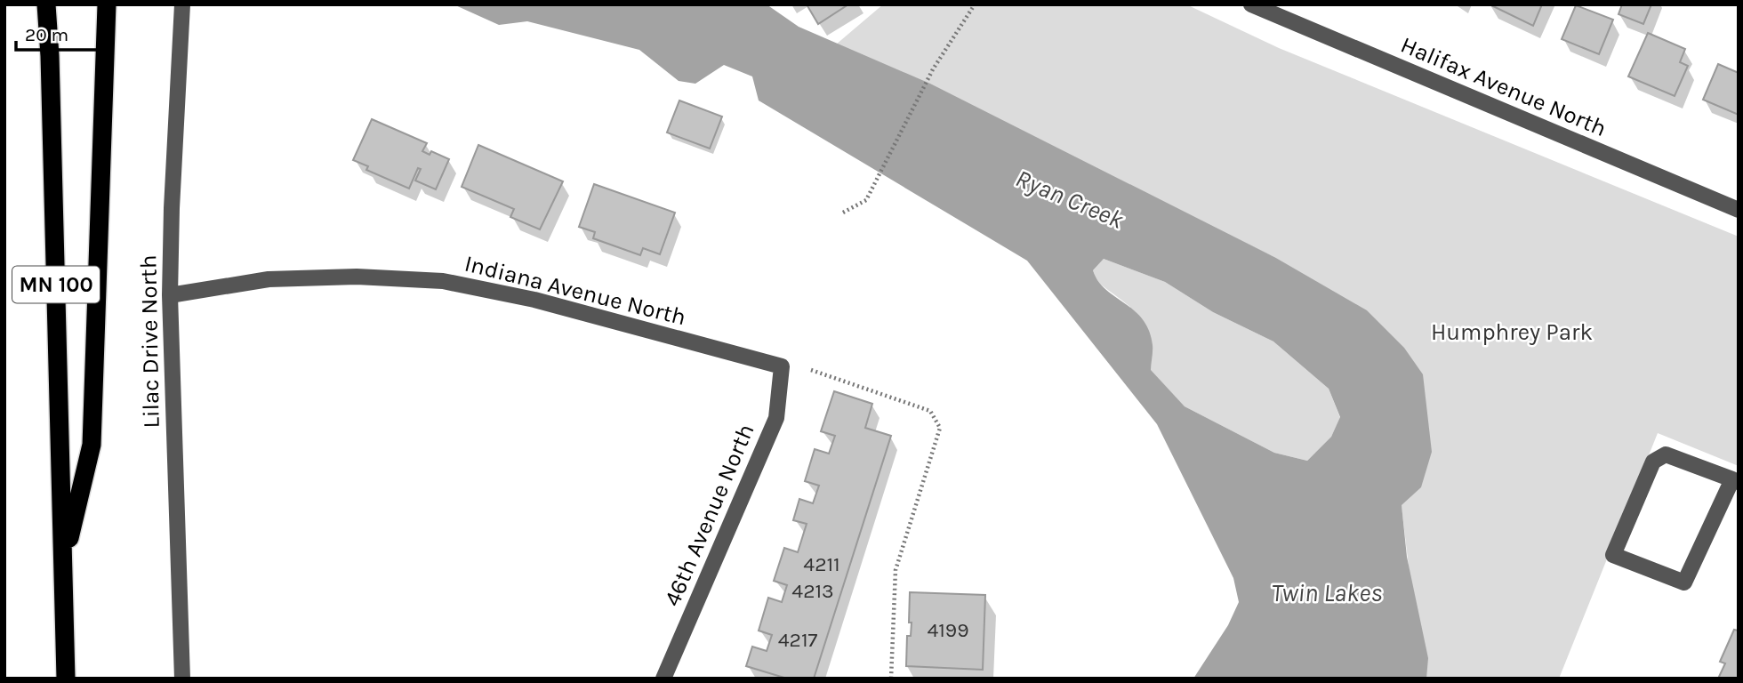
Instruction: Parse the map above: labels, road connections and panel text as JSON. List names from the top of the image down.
{
  "streets": {
    "highway": ["MN 100"],
    "street": [
      "Halifax Avenue North",
      "Indiana Avenue North",
      "Lilac Drive North",
      "46th Avenue North"
    ]
  },
  "crossings": [
    ["Indiana Avenue North", "Lilac Drive North"],
    ["Indiana Avenue North", "46th Avenue North"]
  ],
  "water": ["Ryan Creek", "Twin Lakes"],
  "parks": ["Humphrey Park"],
  "house_numbers": [
    "4211",
    "4213",
    "4199",
    "4217"
  ],
  "scale_bar": "20 m"
}
